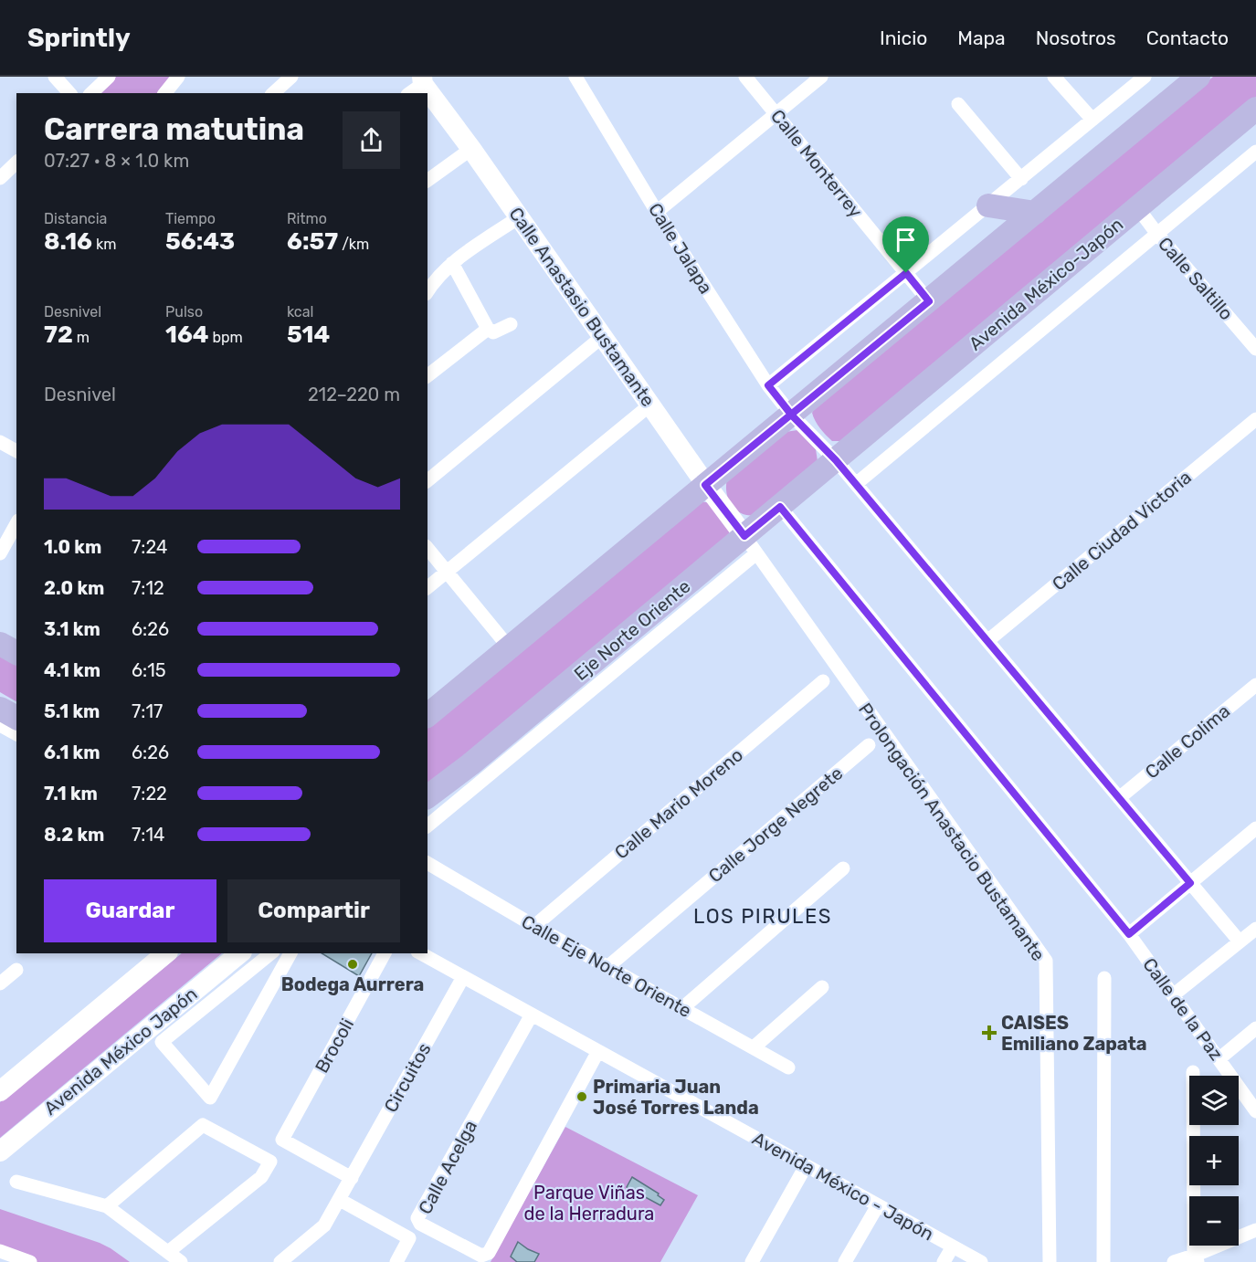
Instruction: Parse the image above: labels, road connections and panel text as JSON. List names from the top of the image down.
{
  "streets": {
    "main road": ["Avenida México-Japón", "Eje Norte Oriente"],
    "street": [
      "Calle Monterrey",
      "Calle Jalapa",
      "Calle Saltillo",
      "Calle Anastasio Bustamante",
      "Calle Ciudad Victoria",
      "Calle Colima",
      "Calle Mario Moreno",
      "Calle Jorge Negrete",
      "Prolongación Anastacio Bustamante",
      "Calle Eje Norte Oriente",
      "Calle de la Paz",
      "Brocoli",
      "Avenida México Japón",
      "Circuitos",
      "Calle Acelga",
      "Avenida México - Japón"
    ]
  },
  "crossings": [
    ["Calle Jalapa", "Avenida México-Japón"],
    ["Calle Jalapa", "Calle Ciudad Victoria"],
    ["Calle Jalapa", "Eje Norte Oriente"],
    ["Calle Jalapa", "Calle Colima"],
    ["Calle Saltillo", "Avenida México-Japón"],
    ["Avenida México-Japón", "Eje Norte Oriente"],
    ["Calle Anastasio Bustamante", "Eje Norte Oriente"],
    ["Calle Anastasio Bustamante", "Prolongación Anastacio Bustamante"],
    ["Eje Norte Oriente", "Prolongación Anastacio Bustamante"],
    ["Eje Norte Oriente", "Calle de la Paz"],
    ["Calle Mario Moreno", "Calle Eje Norte Oriente"],
    ["Calle Jorge Negrete", "Calle Eje Norte Oriente"],
    ["Brocoli", "Circuitos"],
    ["Circuitos", "Avenida México - Japón"],
    ["Calle Acelga", "Avenida México - Japón"]
  ],
  "districts": ["LOS PIRULES"],
  "parks": ["Parque Viñas de la Herradura"],
  "places": {
    "other": ["Bodega Aurrera", "Primaria Juan José Torres Landa"],
    "health": ["CAISES Emiliano Zapata"]
  },
  "page": {
    "header": "Sprintly",
    "nav": [
      "Inicio",
      "Mapa",
      "Nosotros",
      "Contacto"
    ],
    "heading": ["Carrera matutina", "07:27 · 8 × 1.0 km"],
    "stats": [
      ["Distancia", "8.16 km"],
      ["Tiempo", "56:43"],
      ["Ritmo", "6:57 /km"],
      ["Desnivel", "72 m"],
      ["Pulso", "164 bpm"],
      ["kcal", "514"]
    ],
    "chart": ["Desnivel", "212–220 m"],
    "list": [
      {
        "name": "1.0 km",
        "note": "7:24"
      },
      {
        "name": "2.0 km",
        "note": "7:12"
      },
      {
        "name": "3.1 km",
        "note": "6:26"
      },
      {
        "name": "4.1 km",
        "note": "6:15"
      },
      {
        "name": "5.1 km",
        "note": "7:17"
      },
      {
        "name": "6.1 km",
        "note": "6:26"
      },
      {
        "name": "7.1 km",
        "note": "7:22"
      },
      {
        "name": "8.2 km",
        "note": "7:14"
      }
    ],
    "buttons": ["Guardar", "Compartir"],
    "map_buttons": ["+", "−"]
  }
}
